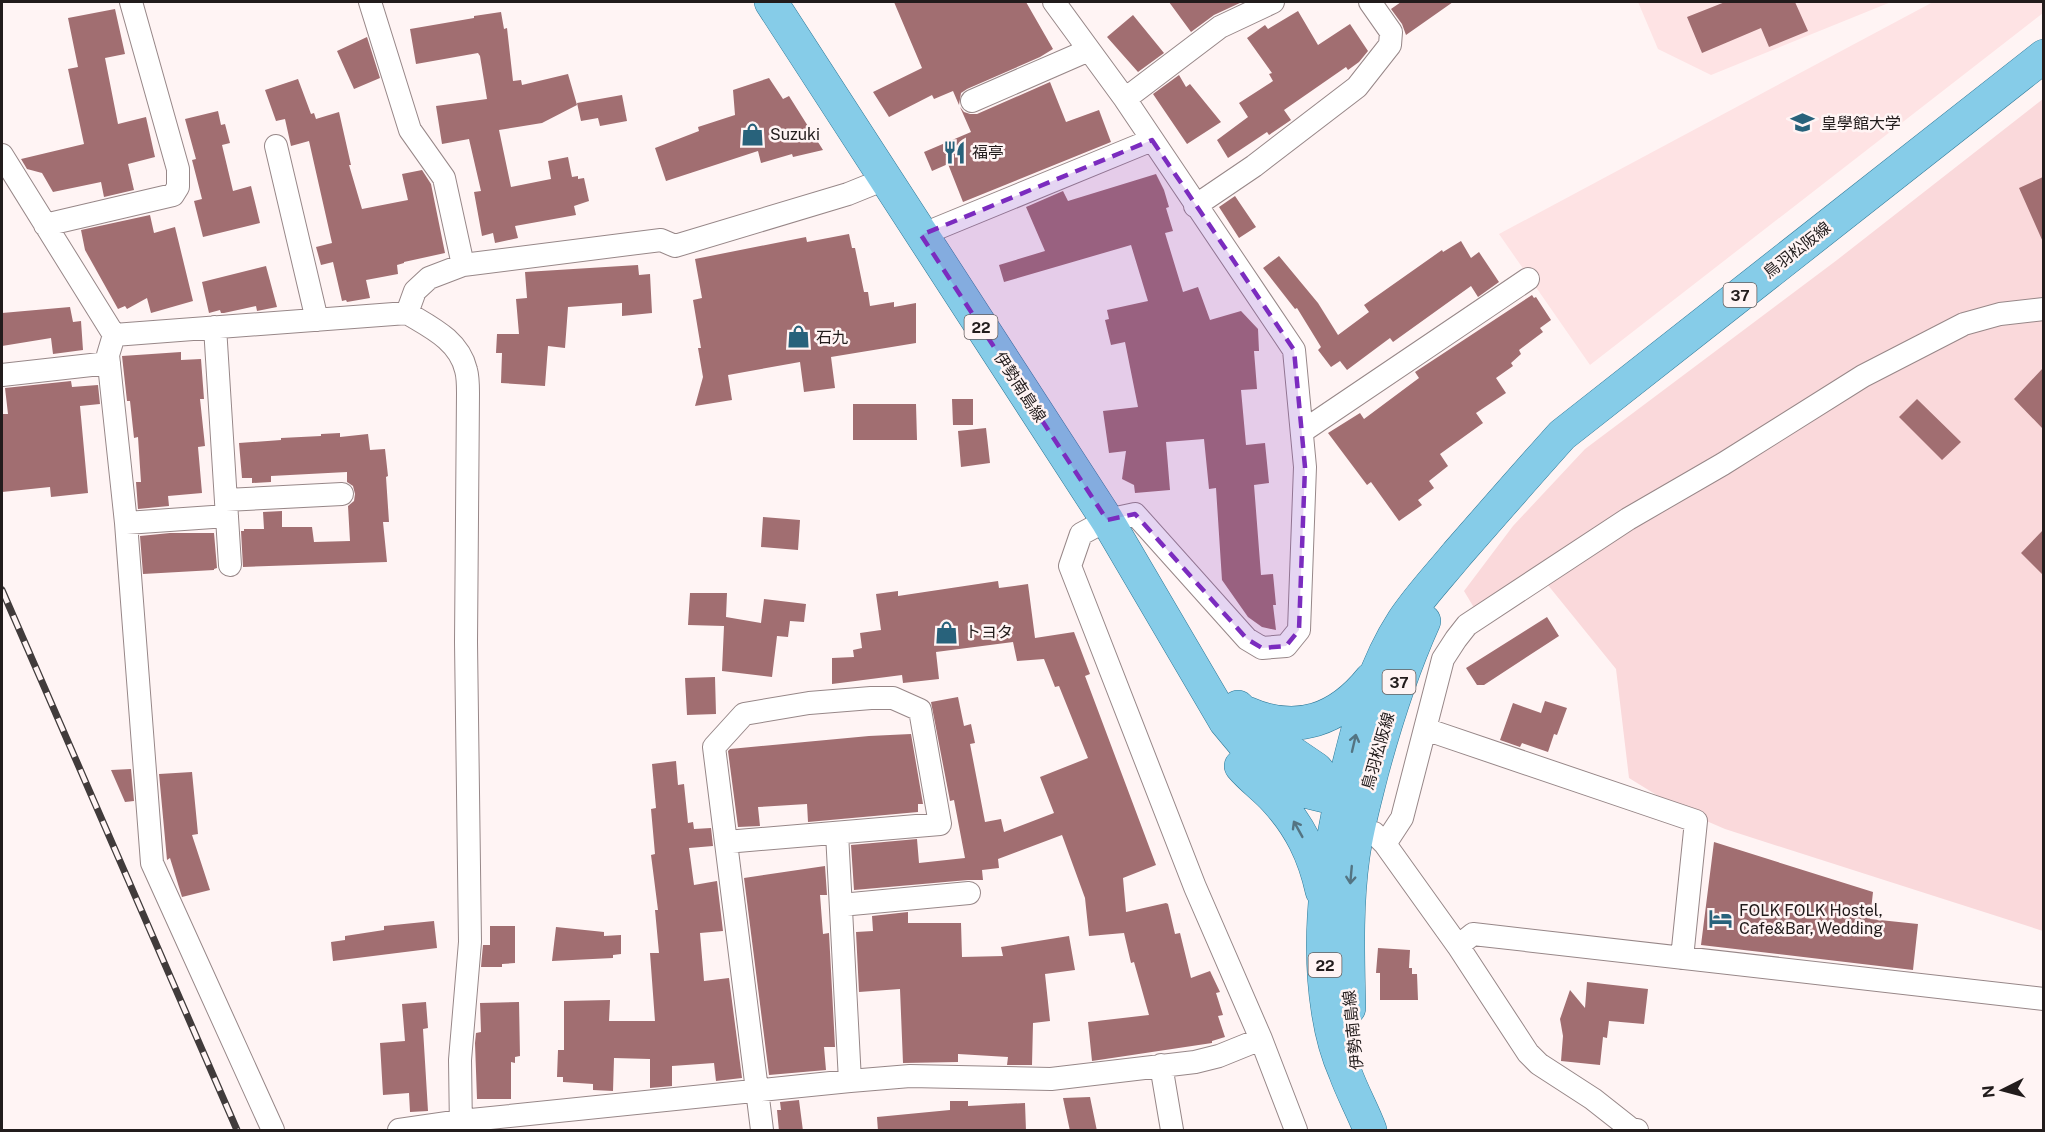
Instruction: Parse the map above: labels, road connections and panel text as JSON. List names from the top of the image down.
{
  "streets": {
    "main road": [
      "鳥羽松阪線",
      "37",
      "22",
      "伊勢南島線"
    ]
  },
  "crossings": [
    ["鳥羽松阪線", "伊勢南島線"]
  ],
  "places": {
    "school or university": ["皇學館大学"],
    "shop": ["Suzuki", "石九", "トヨタ"],
    "restaurant": ["福亭"],
    "hotel": ["FOLK FOLK Hostel, Cafe&Bar, Wedding"]
  },
  "north": "left"
}
